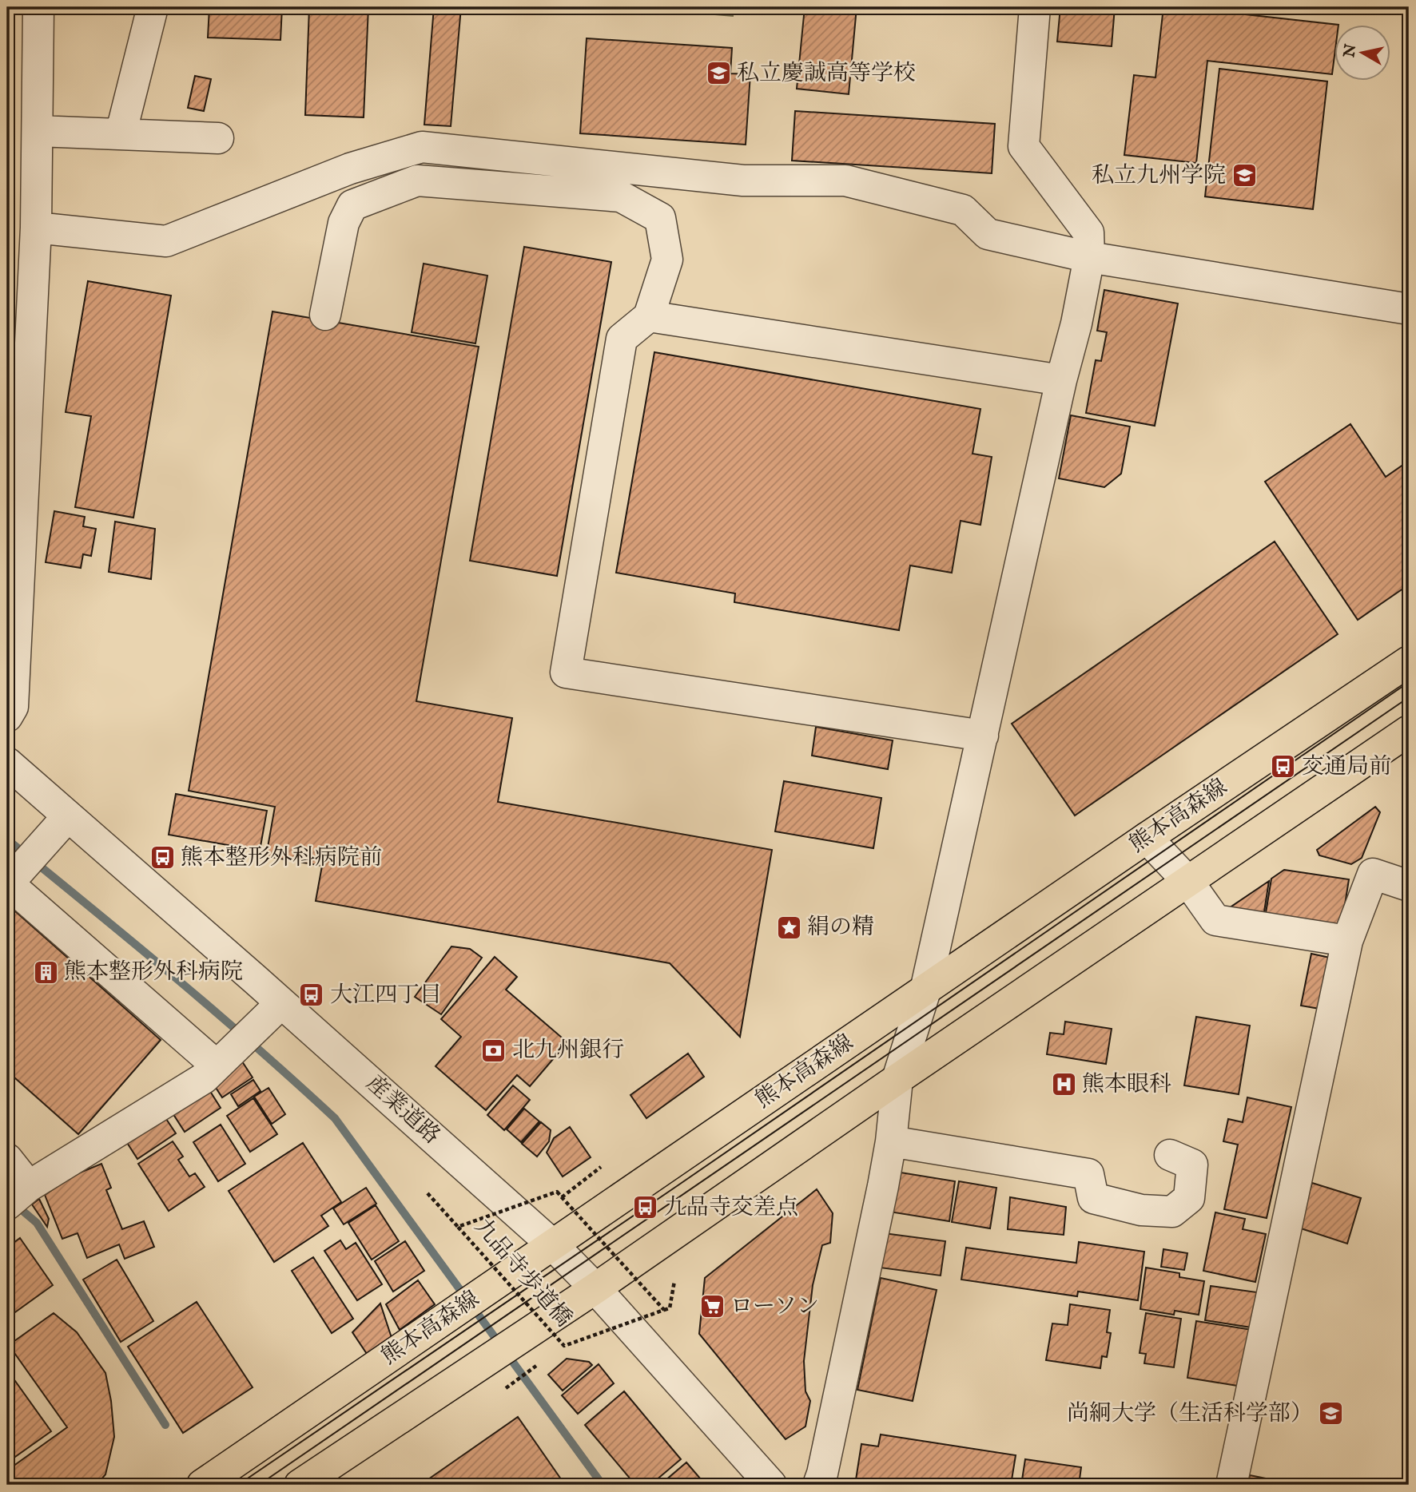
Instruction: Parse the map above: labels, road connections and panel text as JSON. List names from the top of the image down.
{
  "streets": {
    "main road": ["熊本高森線"],
    "street": ["産業道路"],
    "path": ["九品寺歩道橋"]
  },
  "crossings": [
    ["熊本高森線", "産業道路"]
  ],
  "places": {
    "school or university": ["私立慶誠高等学校", "私立九州学院", "尚絅大学（生活科学部）"],
    "bus stop": [
      "交通局前",
      "熊本整形外科病院前",
      "大江四丁目",
      "九品寺交差点"
    ],
    "place": ["絹の精"],
    "building": ["熊本整形外科病院"],
    "bank": ["北九州銀行"],
    "hospital": ["熊本眼科"],
    "supermarket": ["ローソン"]
  },
  "north": "left"
}
